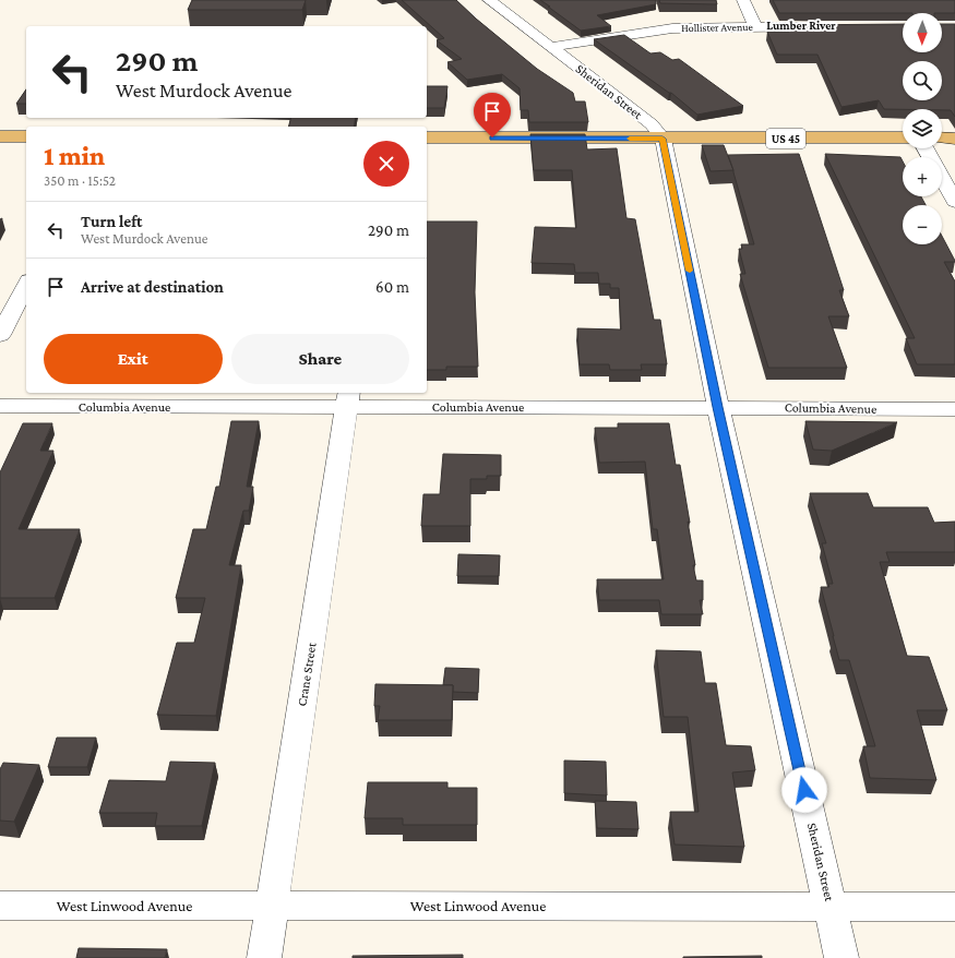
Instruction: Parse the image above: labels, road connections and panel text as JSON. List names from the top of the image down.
{
  "streets": {
    "main road": ["US 45"],
    "street": [
      "Hollister Avenue",
      "Sheridan Street",
      "Columbia Avenue",
      "Crane Street",
      "West Linwood Avenue"
    ]
  },
  "crossings": [
    ["Hollister Avenue", "Sheridan Street"],
    ["Sheridan Street", "US 45"],
    ["Sheridan Street", "Columbia Avenue"],
    ["Sheridan Street", "West Linwood Avenue"],
    ["Columbia Avenue", "Crane Street"],
    ["Crane Street", "West Linwood Avenue"]
  ],
  "districts": ["Lumber River"],
  "north": "bottom",
  "page": {
    "map_buttons": ["+", "−"],
    "turn": ["290 m", "West Murdock Avenue"],
    "heading": ["1 min", "350 m · 15:52"],
    "list": [
      {
        "name": "Turn left",
        "note": "West Murdock Avenue",
        "value": "290 m"
      },
      {
        "name": "Arrive at destination",
        "value": "60 m"
      }
    ],
    "buttons": ["Exit", "Share"]
  }
}
